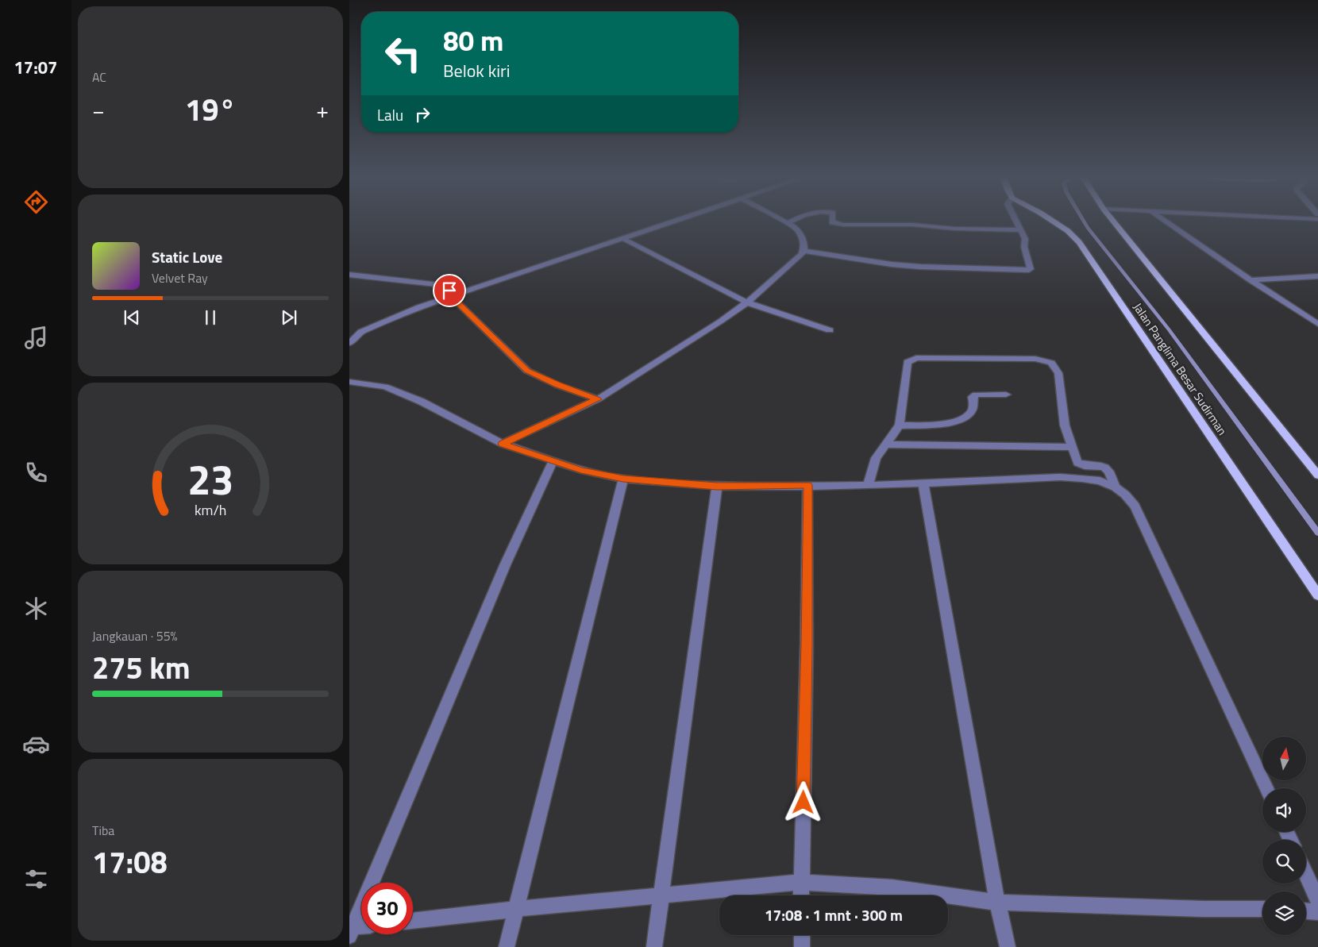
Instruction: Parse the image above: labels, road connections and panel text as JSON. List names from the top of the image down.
{
  "streets": {
    "main road": ["Jalan Panglima Besar Sudirman"]
  },
  "north": "top",
  "page": {
    "tabs": "17:07",
    "tile": [
      "AC",
      ["Jangkauan · 55%", "275 km"],
      ["Tiba", "17:08"]
    ],
    "turn": ["80 m", "Belok kiri"],
    "heat": ["−", "19°", "+"],
    "then": "Lalu",
    "song": ["Static Love", "Velvet Ray"],
    "limit": "30",
    "trip": "17:08 · 1 mnt · 300 m",
    "gauge": ["23", "km/h"]
  }
}
